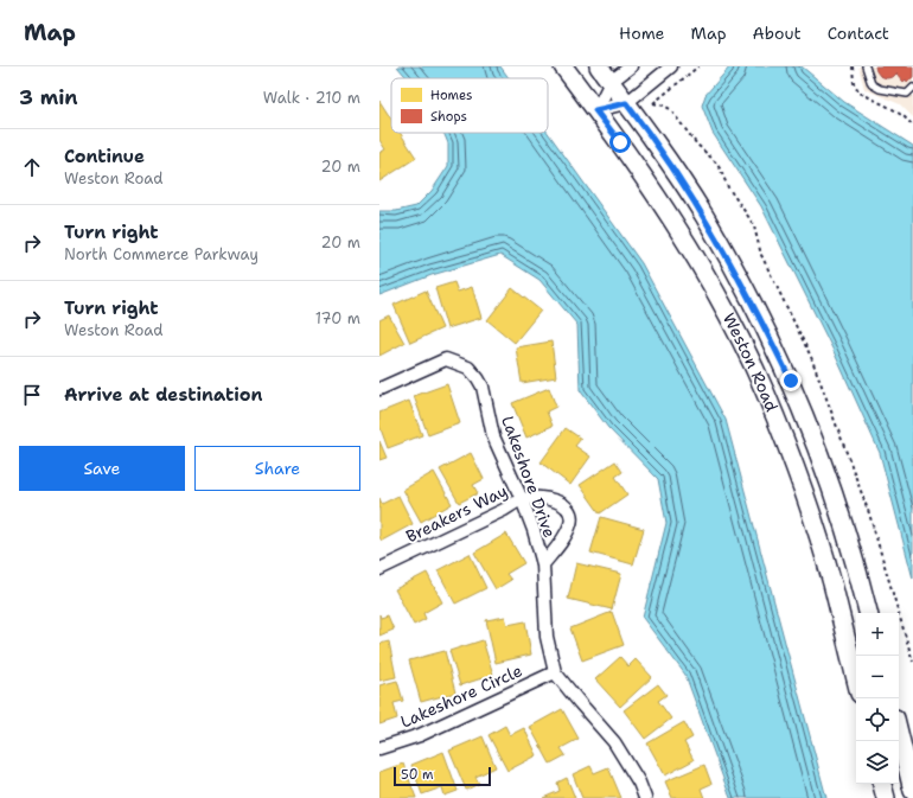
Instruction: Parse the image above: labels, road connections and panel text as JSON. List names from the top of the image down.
{
  "streets": {
    "main road": ["Weston Road"],
    "street": ["Lakeshore Drive", "Breakers Way", "Lakeshore Circle"]
  },
  "crossings": [
    ["Lakeshore Drive", "Breakers Way"],
    ["Lakeshore Drive", "Lakeshore Circle"]
  ],
  "legend": ["Homes", "Shops"],
  "scale_bar": "50 m",
  "page": {
    "header": "Map",
    "nav": [
      "Home",
      "Map",
      "About",
      "Contact"
    ],
    "heading": ["3 min", "Walk · 210 m"],
    "list": [
      ["Continue", "Weston Road", "20 m"],
      ["Turn right", "North Commerce Parkway", "20 m"],
      ["Turn right", "Weston Road", "170 m"],
      "Arrive at destination"
    ],
    "buttons": ["Save", "Share"],
    "map_buttons": ["+", "−"],
    "scale": "50 m"
  }
}
